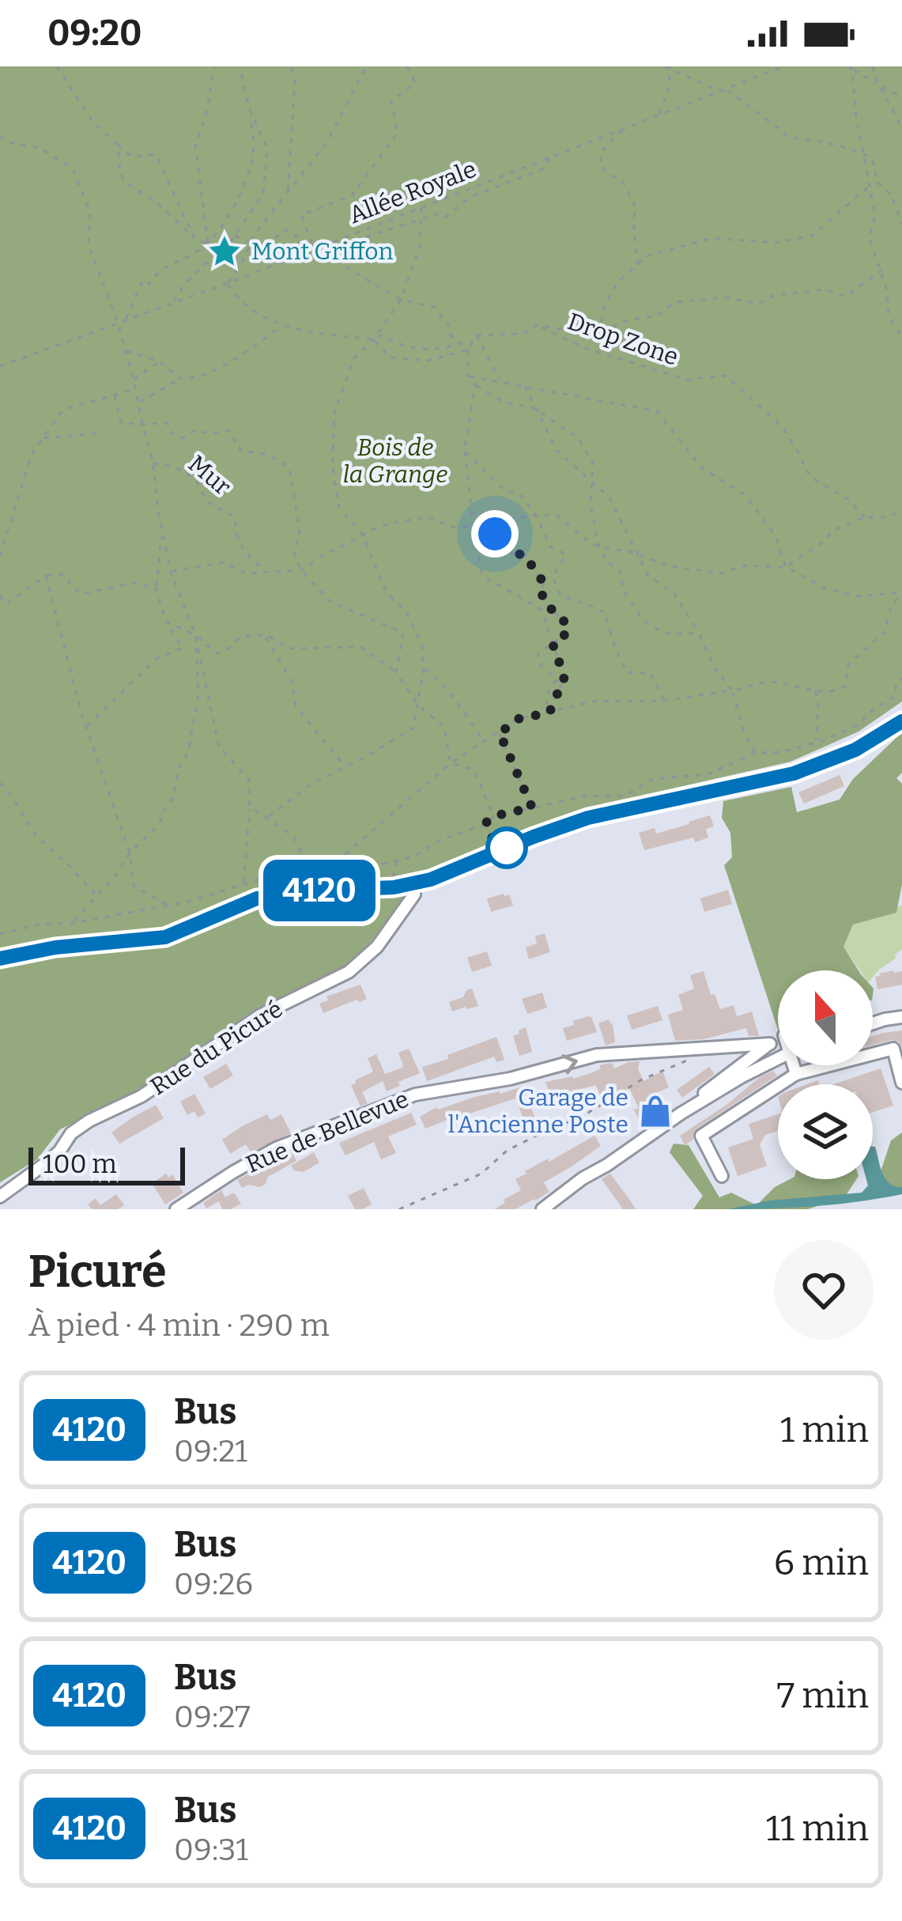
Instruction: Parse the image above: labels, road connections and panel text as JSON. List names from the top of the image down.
{
  "streets": {
    "street": ["Rue du Picuré", "Rue de Bellevue"],
    "path": ["Allée Royale", "Drop Zone", "Mur"]
  },
  "parks": ["Bois de la Grange"],
  "places": {
    "place": ["Mont Griffon"],
    "shop": ["Garage de l'Ancienne Poste"]
  },
  "lines": ["bus line 4120"],
  "scale_bar": "100 m",
  "north": "top",
  "page": {
    "status": "09:20",
    "on_map": "4120",
    "scale": "100 m",
    "heading": ["Picuré", "À pied · 4 min · 290 m"],
    "list": [
      {
        "mark": "4120",
        "name": "Bus",
        "note": "09:21",
        "value": "1 min"
      },
      {
        "mark": "4120",
        "name": "Bus",
        "note": "09:26",
        "value": "6 min"
      },
      {
        "mark": "4120",
        "name": "Bus",
        "note": "09:27",
        "value": "7 min"
      },
      {
        "mark": "4120",
        "name": "Bus",
        "note": "09:31",
        "value": "11 min"
      }
    ]
  }
}
